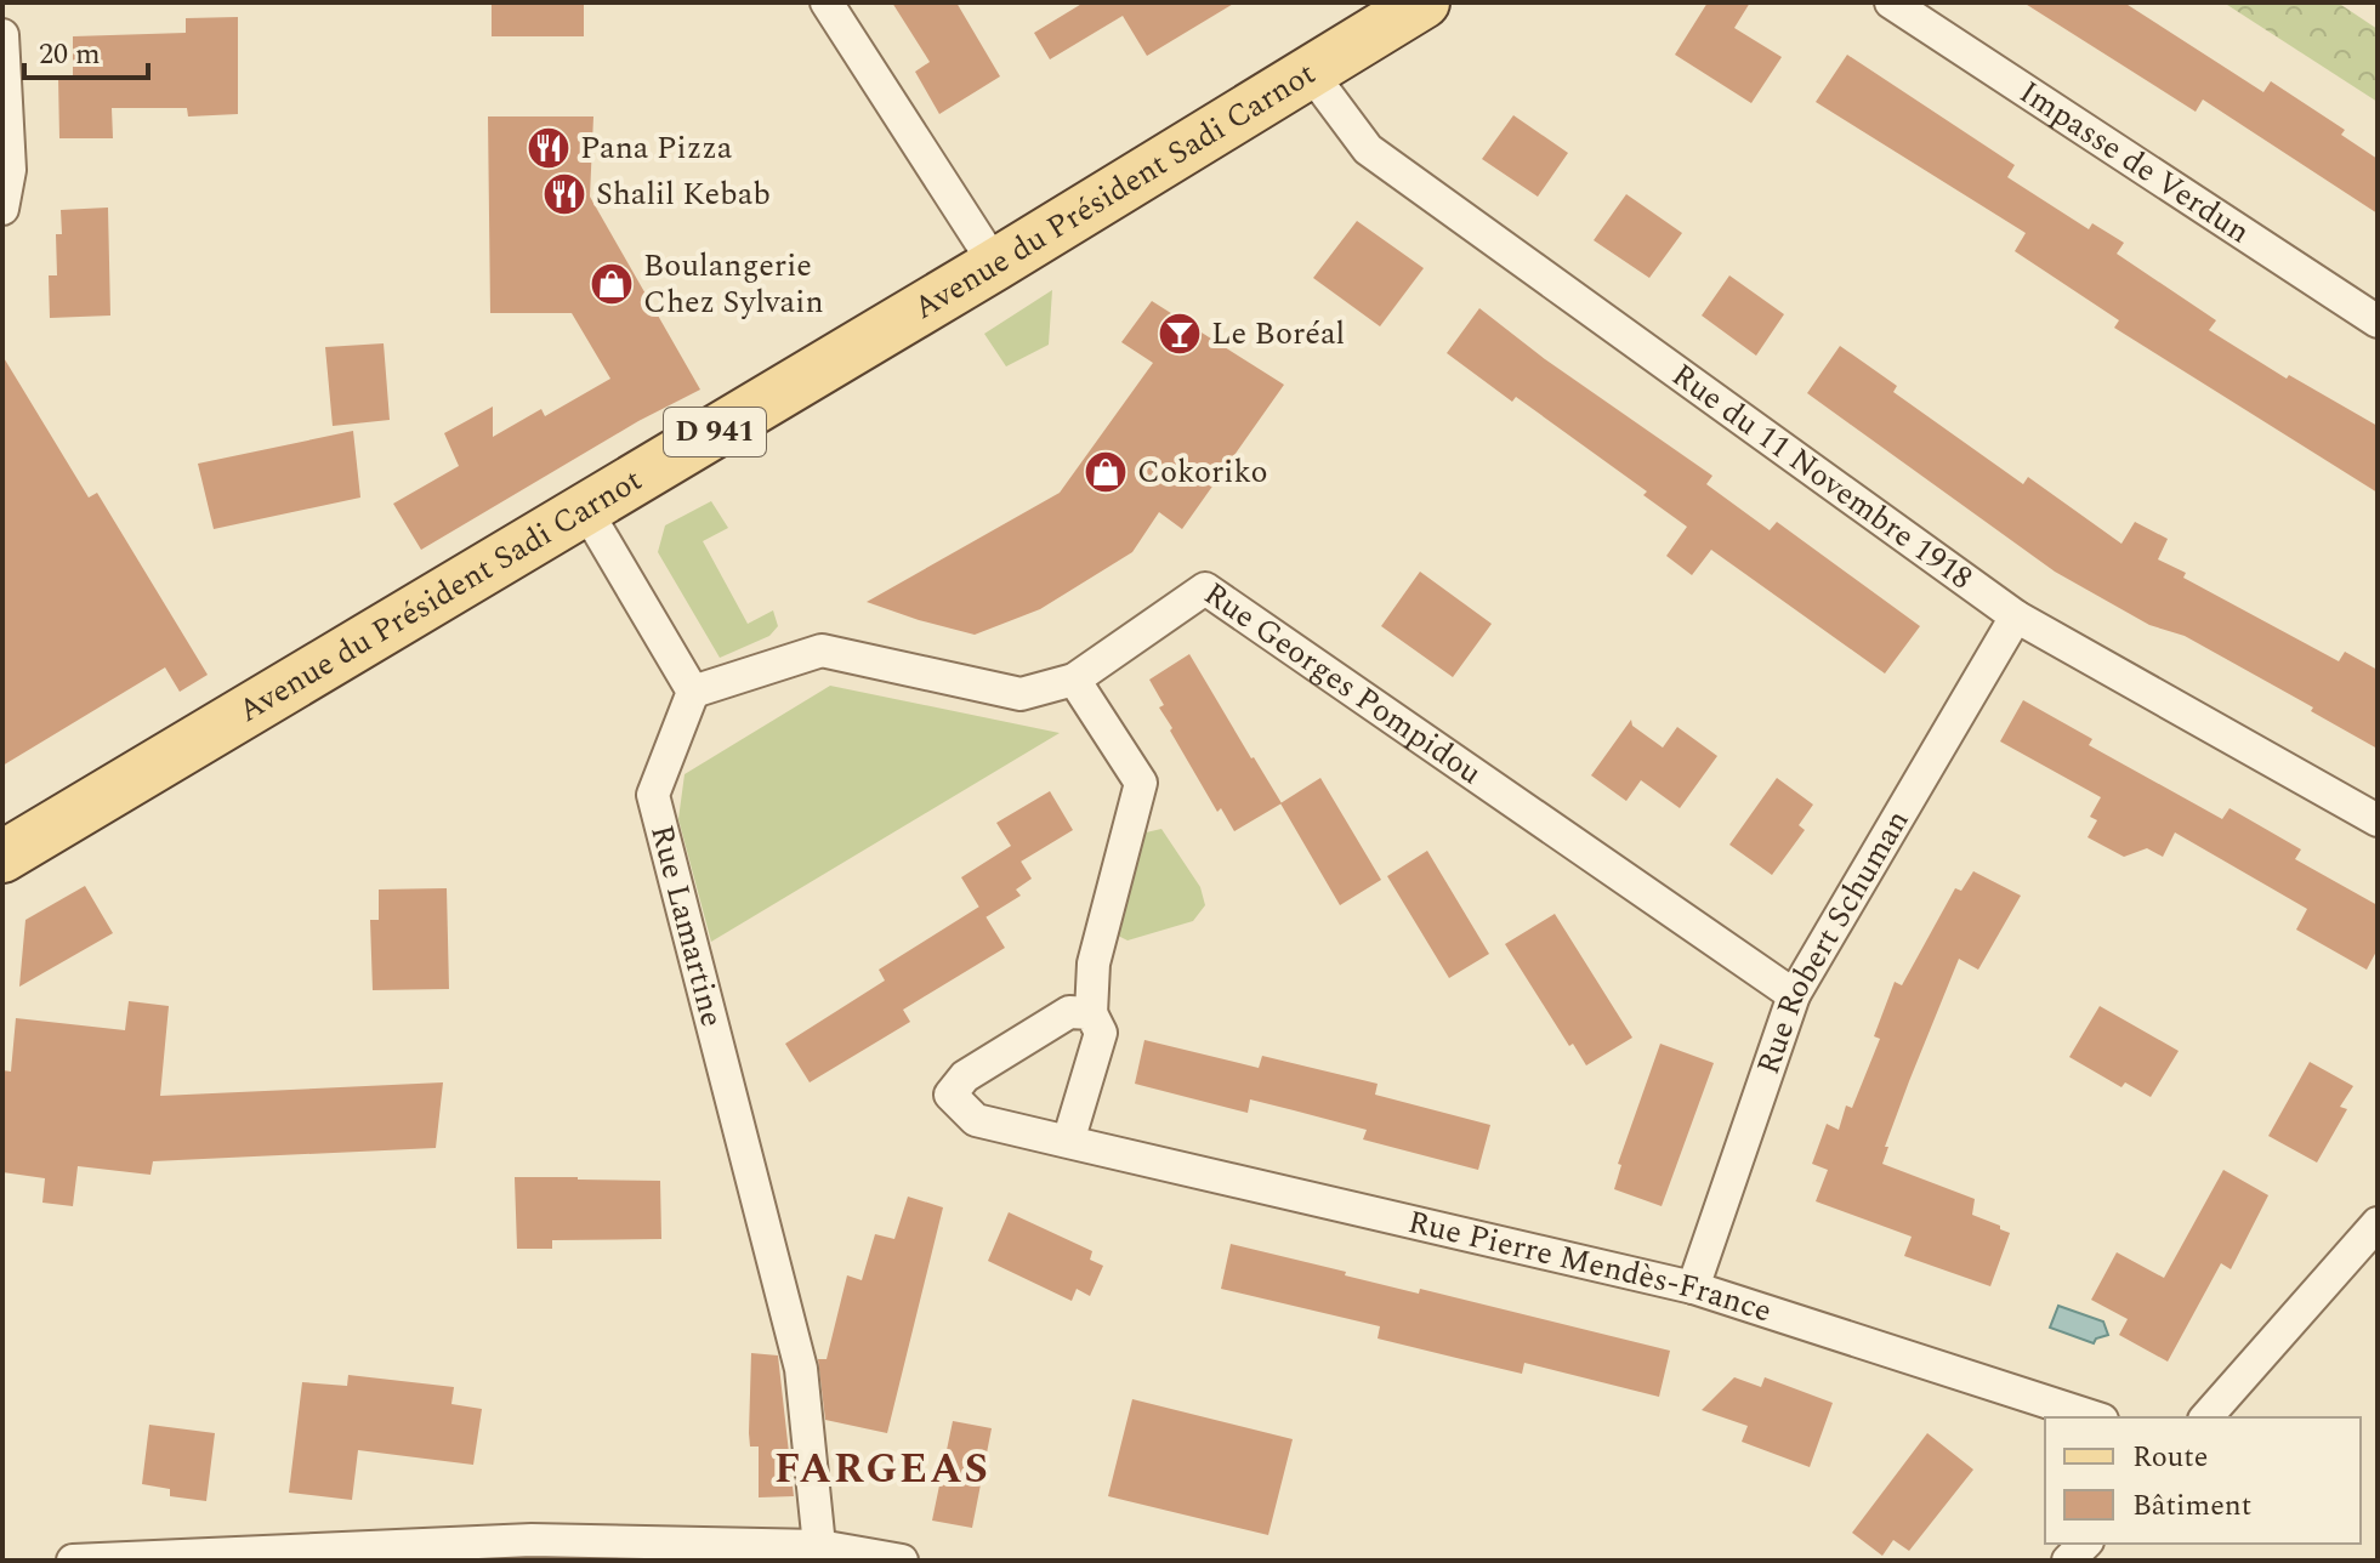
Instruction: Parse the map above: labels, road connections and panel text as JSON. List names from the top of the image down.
{
  "streets": {
    "main road": ["Avenue du Président Sadi Carnot", "D 941"],
    "street": [
      "Impasse de Verdun",
      "Rue du 11 Novembre 1918",
      "Rue Georges Pompidou",
      "Rue Lamartine",
      "Rue Robert Schuman",
      "Rue Pierre Mendès-France"
    ]
  },
  "crossings": [
    ["Avenue du Président Sadi Carnot", "Rue du 11 Novembre 1918"],
    ["Rue du 11 Novembre 1918", "Rue Robert Schuman"],
    ["Rue Georges Pompidou", "Rue Lamartine"],
    ["Rue Georges Pompidou", "Rue Robert Schuman"],
    ["Rue Robert Schuman", "Rue Pierre Mendès-France"]
  ],
  "districts": ["FARGEAS"],
  "places": {
    "restaurant": ["Pana Pizza", "Shalil Kebab"],
    "shop": ["Boulangerie Chez Sylvain", "Cokoriko"],
    "bar": ["Le Boréal"]
  },
  "legend": ["Route", "Bâtiment"],
  "scale_bar": "20 m"
}
